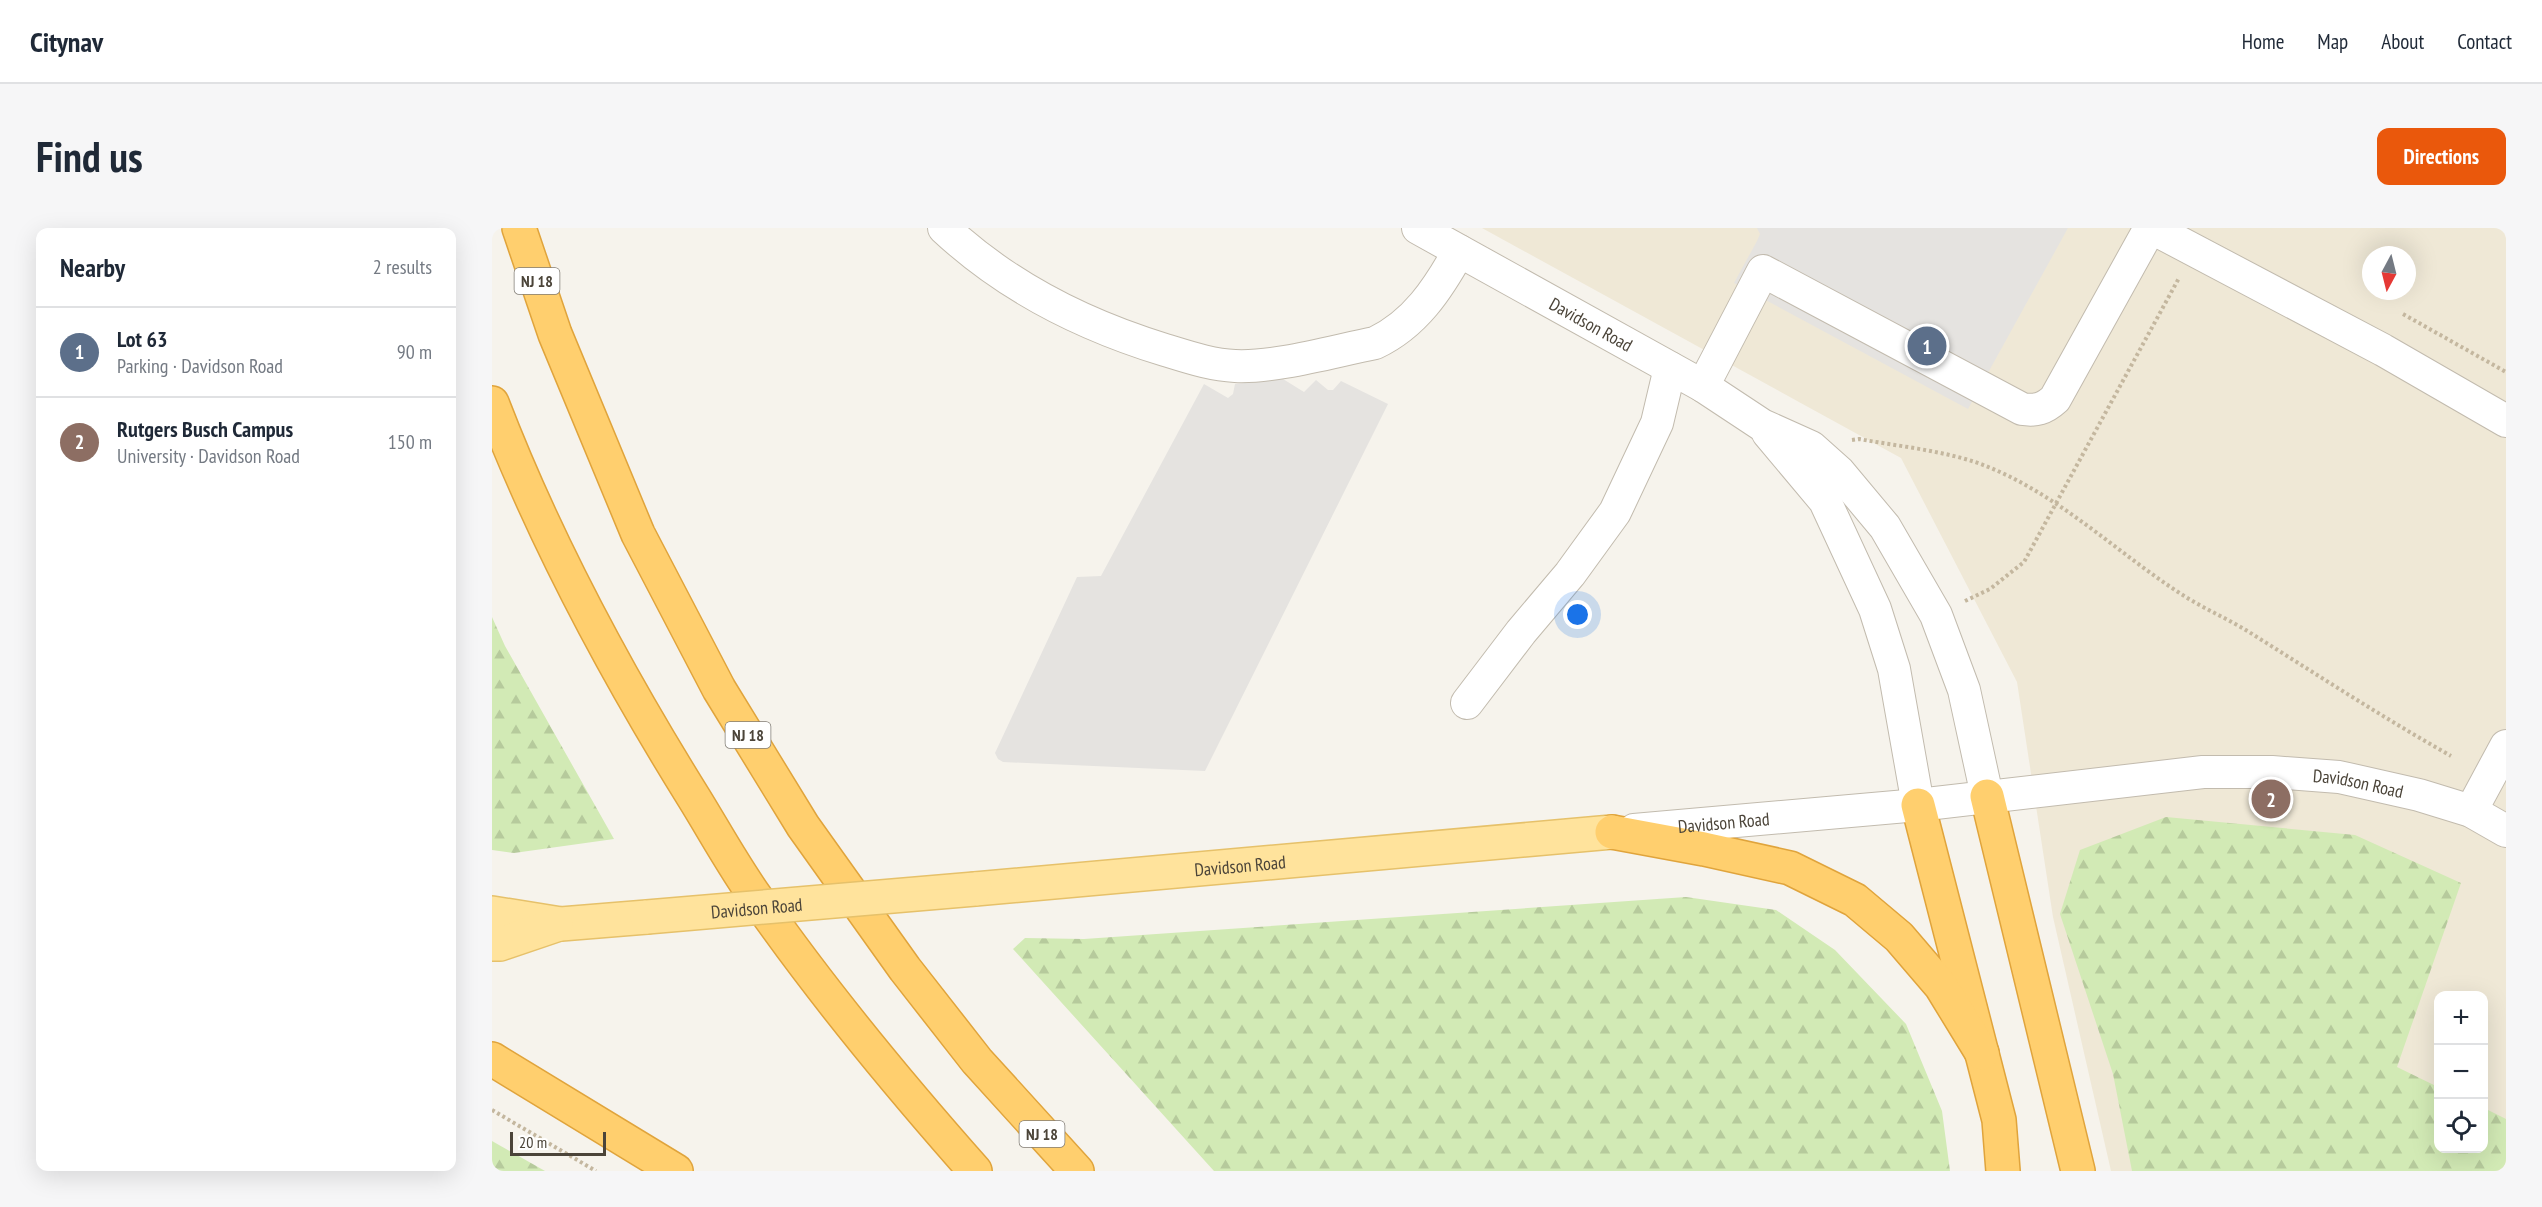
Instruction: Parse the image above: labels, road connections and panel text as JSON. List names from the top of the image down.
{
  "streets": {
    "highway": ["NJ 18"],
    "main road": ["Davidson Road"]
  },
  "scale_bar": "20 m",
  "north": "bottom",
  "page": {
    "header": "Citynav",
    "nav": [
      "Home",
      "Map",
      "About",
      "Contact"
    ],
    "buttons": "Directions",
    "title": "Find us",
    "heading": ["Nearby", "2 results"],
    "list": [
      {
        "mark": "1",
        "name": "Lot 63",
        "note": "Parking · Davidson Road",
        "value": "90 m"
      },
      {
        "mark": "2",
        "name": "Rutgers Busch Campus",
        "note": "University · Davidson Road",
        "value": "150 m"
      }
    ],
    "pins": ["1", "2"],
    "map_buttons": ["+", "−"],
    "scale": "20 m"
  }
}
